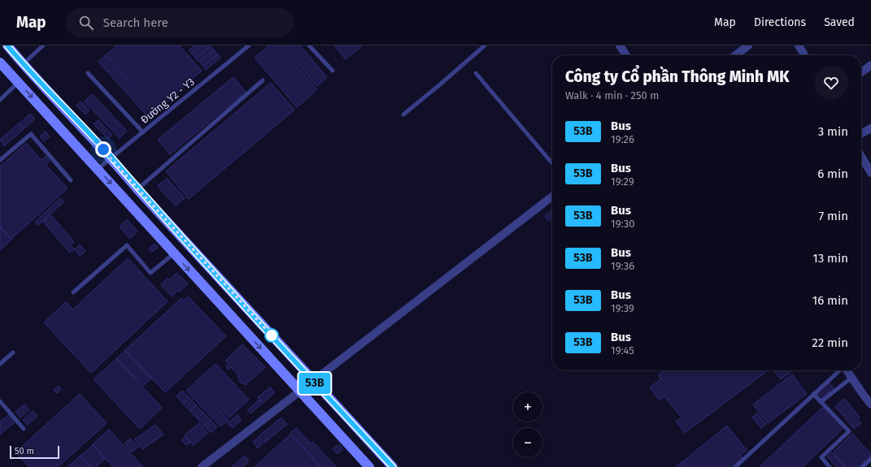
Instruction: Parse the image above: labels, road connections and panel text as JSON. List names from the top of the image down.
{
  "streets": {
    "lane": ["Đường Y2 - Y3"]
  },
  "lines": ["bus line 53B"],
  "scale_bar": "50 m",
  "page": {
    "header": "Map",
    "search": "Search here",
    "nav": ["Map", "Directions", "Saved"],
    "on_map": "53B",
    "heading": ["Công ty Cổ phần Thông Minh MK", "Walk · 4 min · 250 m"],
    "list": [
      {
        "mark": "53B",
        "name": "Bus",
        "note": "19:26",
        "value": "3 min"
      },
      {
        "mark": "53B",
        "name": "Bus",
        "note": "19:29",
        "value": "6 min"
      },
      {
        "mark": "53B",
        "name": "Bus",
        "note": "19:30",
        "value": "7 min"
      },
      {
        "mark": "53B",
        "name": "Bus",
        "note": "19:36",
        "value": "13 min"
      },
      {
        "mark": "53B",
        "name": "Bus",
        "note": "19:39",
        "value": "16 min"
      },
      {
        "mark": "53B",
        "name": "Bus",
        "note": "19:45",
        "value": "22 min"
      }
    ],
    "map_buttons": ["+", "−"],
    "scale": "50 m"
  }
}
